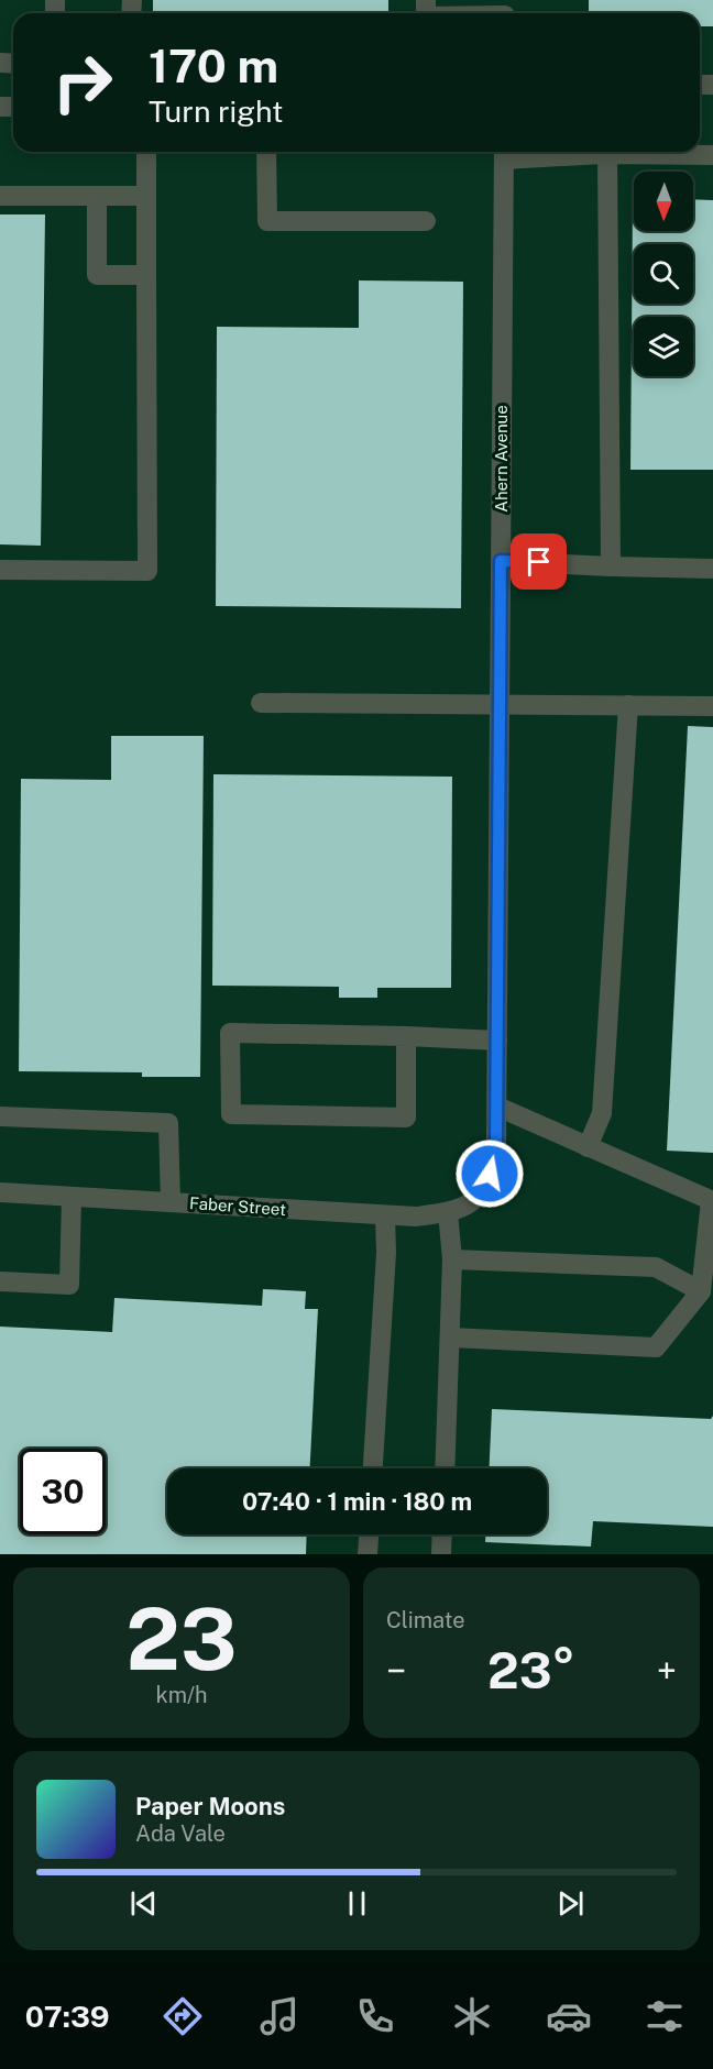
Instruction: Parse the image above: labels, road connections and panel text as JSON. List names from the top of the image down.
{
  "streets": {
    "street": ["Ahern Avenue", "Faber Street"]
  },
  "crossings": [
    ["Ahern Avenue", "Faber Street"]
  ],
  "north": "bottom",
  "page": {
    "turn": ["170 m", "Turn right"],
    "limit": "30",
    "trip": "07:40 · 1 min · 180 m",
    "tile": [
      ["23", "km/h"],
      "Climate"
    ],
    "heat": ["−", "23°", "+"],
    "song": ["Paper Moons", "Ada Vale"],
    "tabs": "07:39"
  }
}
